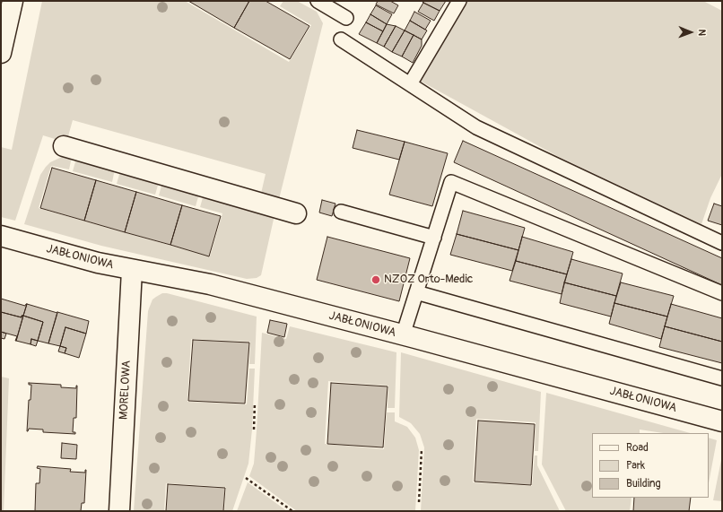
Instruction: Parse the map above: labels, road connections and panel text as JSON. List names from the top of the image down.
{
  "streets": {
    "street": ["JABŁONIOWA", "MORELOWA"]
  },
  "crossings": [
    ["JABŁONIOWA", "MORELOWA"]
  ],
  "places": ["NZOZ Orto-Medic"],
  "legend": ["Road", "Park", "Building"],
  "north": "right"
}
